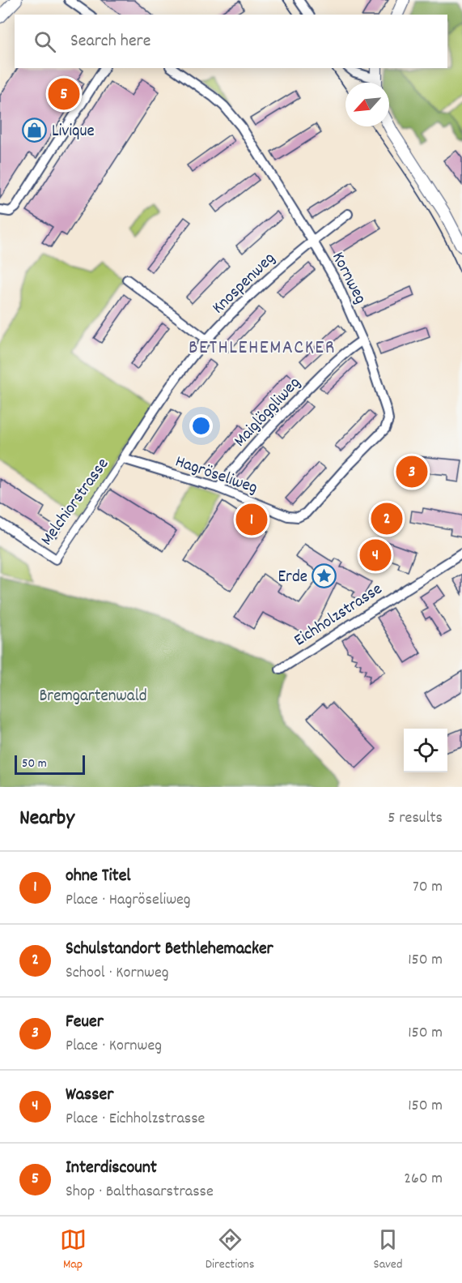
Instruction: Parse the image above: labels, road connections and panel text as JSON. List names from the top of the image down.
{
  "streets": {
    "street": [
      "Kornweg",
      "Knospenweg",
      "Maiglöggliweg",
      "Hagröseliweg",
      "Melchiorstrasse",
      "Eichholzstrasse"
    ]
  },
  "crossings": [
    ["Kornweg", "Knospenweg"],
    ["Kornweg", "Maiglöggliweg"],
    ["Kornweg", "Hagröseliweg"],
    ["Knospenweg", "Hagröseliweg"],
    ["Knospenweg", "Melchiorstrasse"],
    ["Maiglöggliweg", "Hagröseliweg"],
    ["Hagröseliweg", "Melchiorstrasse"]
  ],
  "districts": ["BETHLEHEMACKER"],
  "parks": ["Bremgartenwald"],
  "places": {
    "shop": ["Livique"],
    "place": ["Erde"]
  },
  "scale_bar": "50 m",
  "north": "bottom left",
  "page": {
    "search": "Search here",
    "pins": [
      "5",
      "3",
      "2",
      "1",
      "4"
    ],
    "scale": "50 m",
    "heading": ["Nearby", "5 results"],
    "list": [
      {
        "mark": "1",
        "name": "ohne Titel",
        "note": "Place · Hagröseliweg",
        "value": "70 m"
      },
      {
        "mark": "2",
        "name": "Schulstandort Bethlehemacker",
        "note": "School · Kornweg",
        "value": "150 m"
      },
      {
        "mark": "3",
        "name": "Feuer",
        "note": "Place · Kornweg",
        "value": "150 m"
      },
      {
        "mark": "4",
        "name": "Wasser",
        "note": "Place · Eichholzstrasse",
        "value": "150 m"
      },
      {
        "mark": "5",
        "name": "Interdiscount",
        "note": "Shop · Balthasarstrasse",
        "value": "260 m"
      }
    ],
    "nav": ["Map", "Directions", "Saved"]
  }
}
